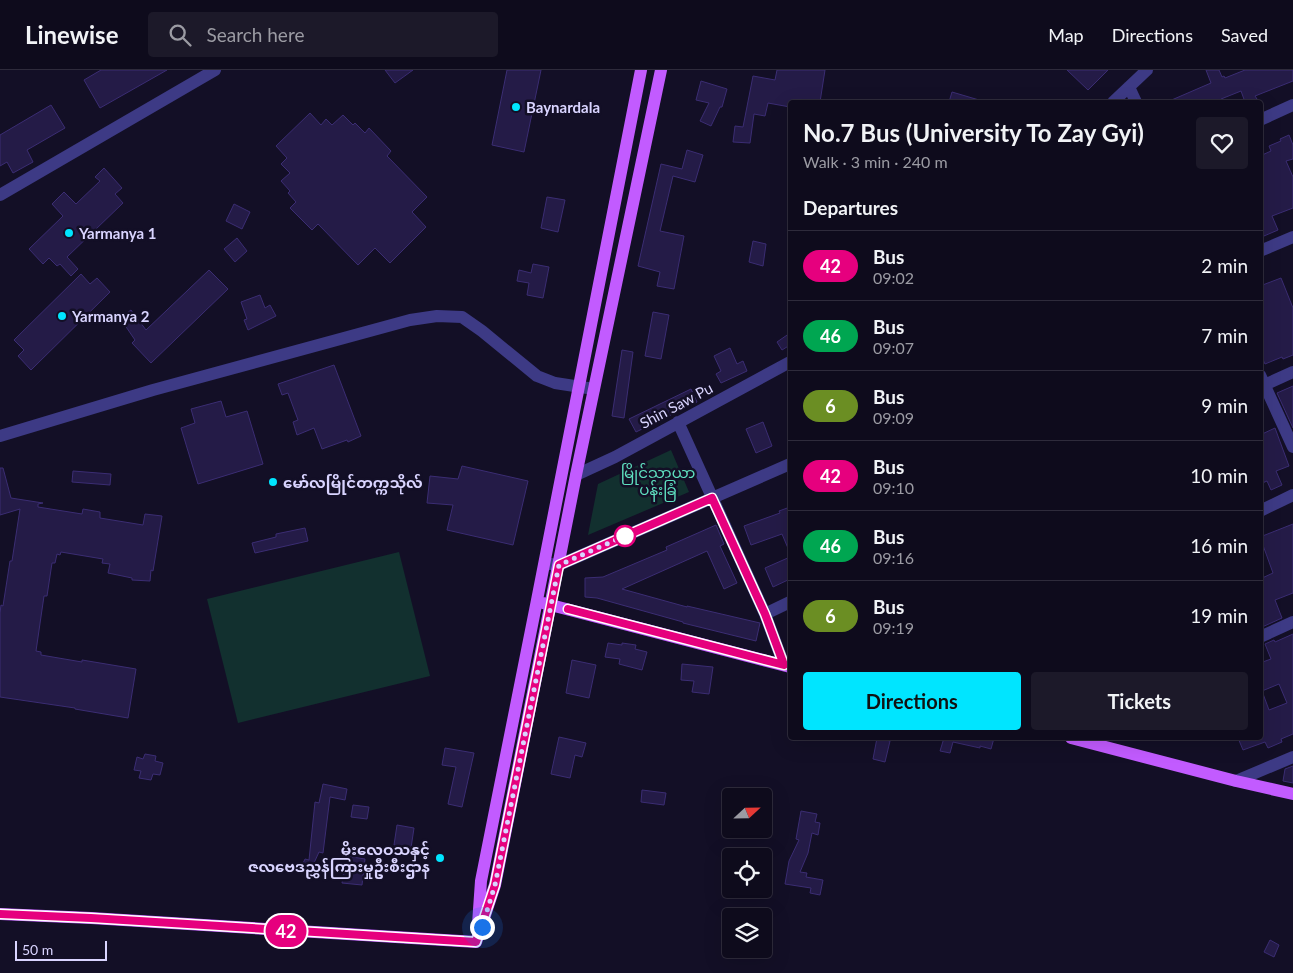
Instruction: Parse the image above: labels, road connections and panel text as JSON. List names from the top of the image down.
{
  "streets": {
    "street": ["Shin Saw Pu"]
  },
  "parks": ["မြိုင်သာယာ ပန်းခြံ"],
  "places": [
    "Baynardala",
    "Yarmanya 1",
    "Yarmanya 2",
    "မော်လမြိုင်တက္ကသိုလ်",
    "မိုးလေဝသနှင့် ဇလဗေဒညွှန်ကြားမှုဦးစီးဌာန"
  ],
  "lines": ["bus line 42"],
  "scale_bar": "50 m",
  "north": "right",
  "page": {
    "header": "Linewise",
    "search": "Search here",
    "nav": ["Map", "Directions", "Saved"],
    "on_map": "42",
    "heading": [
      ["No.7 Bus (University To Zay Gyi)", "Walk · 3 min · 240 m"],
      "Departures"
    ],
    "list": [
      {
        "mark": "42",
        "name": "Bus",
        "note": "09:02",
        "value": "2 min"
      },
      {
        "mark": "46",
        "name": "Bus",
        "note": "09:07",
        "value": "7 min"
      },
      {
        "mark": "6",
        "name": "Bus",
        "note": "09:09",
        "value": "9 min"
      },
      {
        "mark": "42",
        "name": "Bus",
        "note": "09:10",
        "value": "10 min"
      },
      {
        "mark": "46",
        "name": "Bus",
        "note": "09:16",
        "value": "16 min"
      },
      {
        "mark": "6",
        "name": "Bus",
        "note": "09:19",
        "value": "19 min"
      }
    ],
    "buttons": ["Directions", "Tickets"],
    "scale": "50 m"
  }
}
